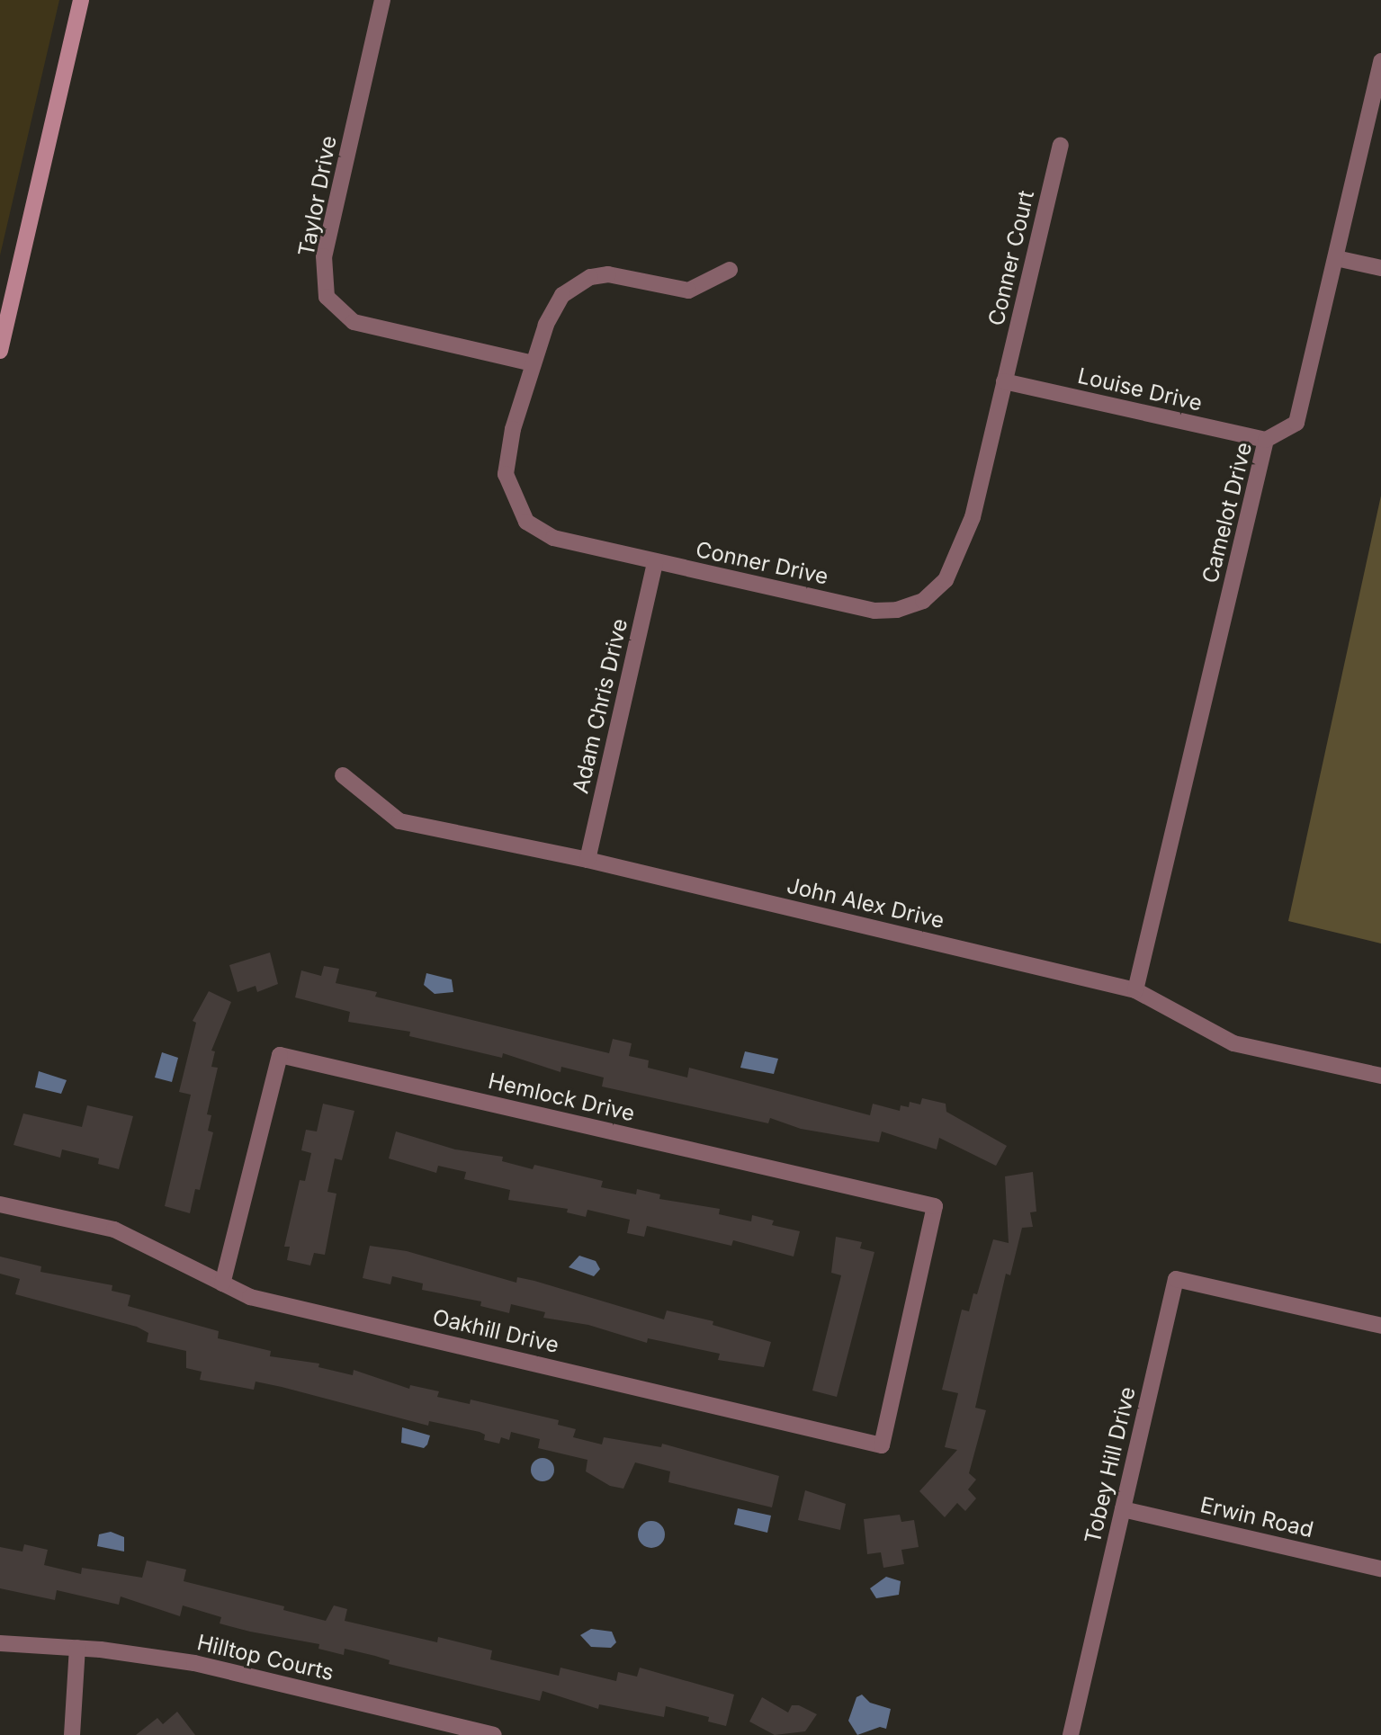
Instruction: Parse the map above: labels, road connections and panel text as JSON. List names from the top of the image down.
{
  "streets": {
    "street": [
      "Taylor Drive",
      "Conner Court",
      "Louise Drive",
      "Camelot Drive",
      "Conner Drive",
      "Adam Chris Drive",
      "John Alex Drive",
      "Hemlock Drive",
      "Oakhill Drive",
      "Tobey Hill Drive",
      "Erwin Road",
      "Hilltop Courts"
    ]
  },
  "crossings": [
    ["Taylor Drive", "Conner Drive"],
    ["Conner Court", "Louise Drive"],
    ["Conner Court", "Conner Drive"],
    ["Louise Drive", "Camelot Drive"],
    ["Louise Drive", "Conner Drive"],
    ["Camelot Drive", "John Alex Drive"],
    ["Conner Drive", "Adam Chris Drive"],
    ["Adam Chris Drive", "John Alex Drive"],
    ["Hemlock Drive", "Oakhill Drive"],
    ["Tobey Hill Drive", "Erwin Road"]
  ]
}
